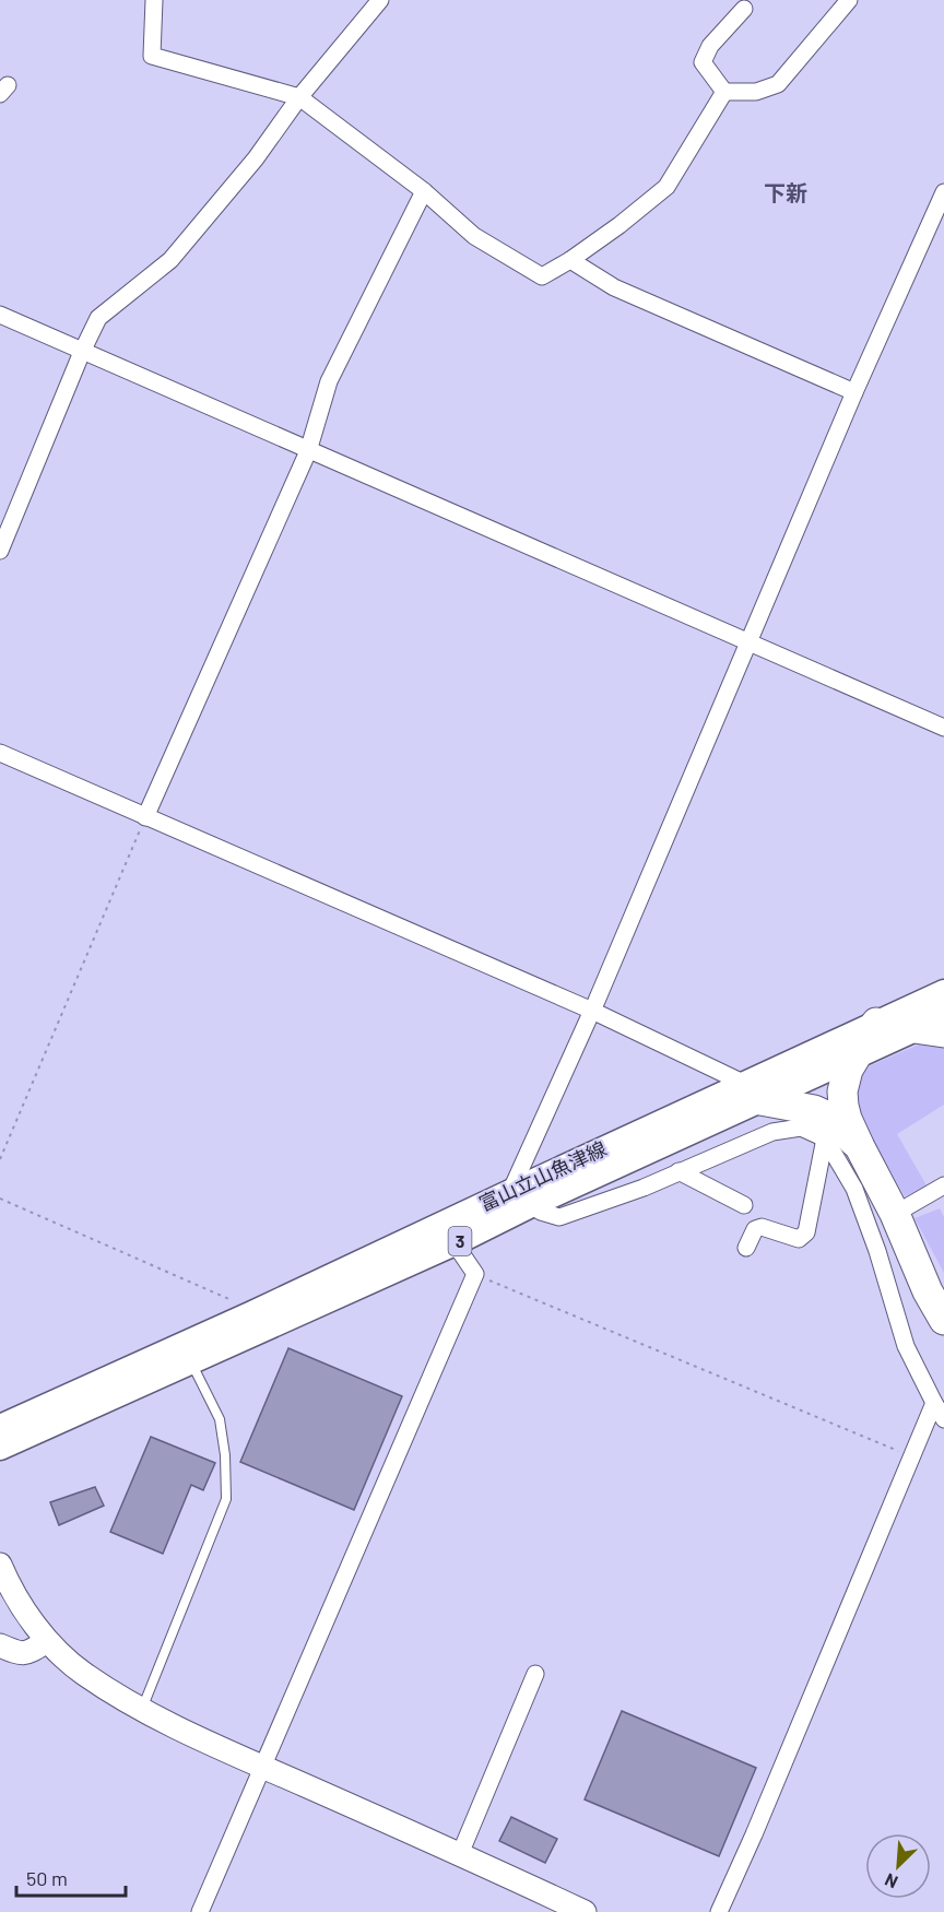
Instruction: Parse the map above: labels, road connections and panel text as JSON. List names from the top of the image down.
{
  "streets": {
    "main road": ["富山立山魚津線", "3"]
  },
  "districts": ["下新"],
  "scale_bar": "50 m",
  "north": "bottom left"
}
